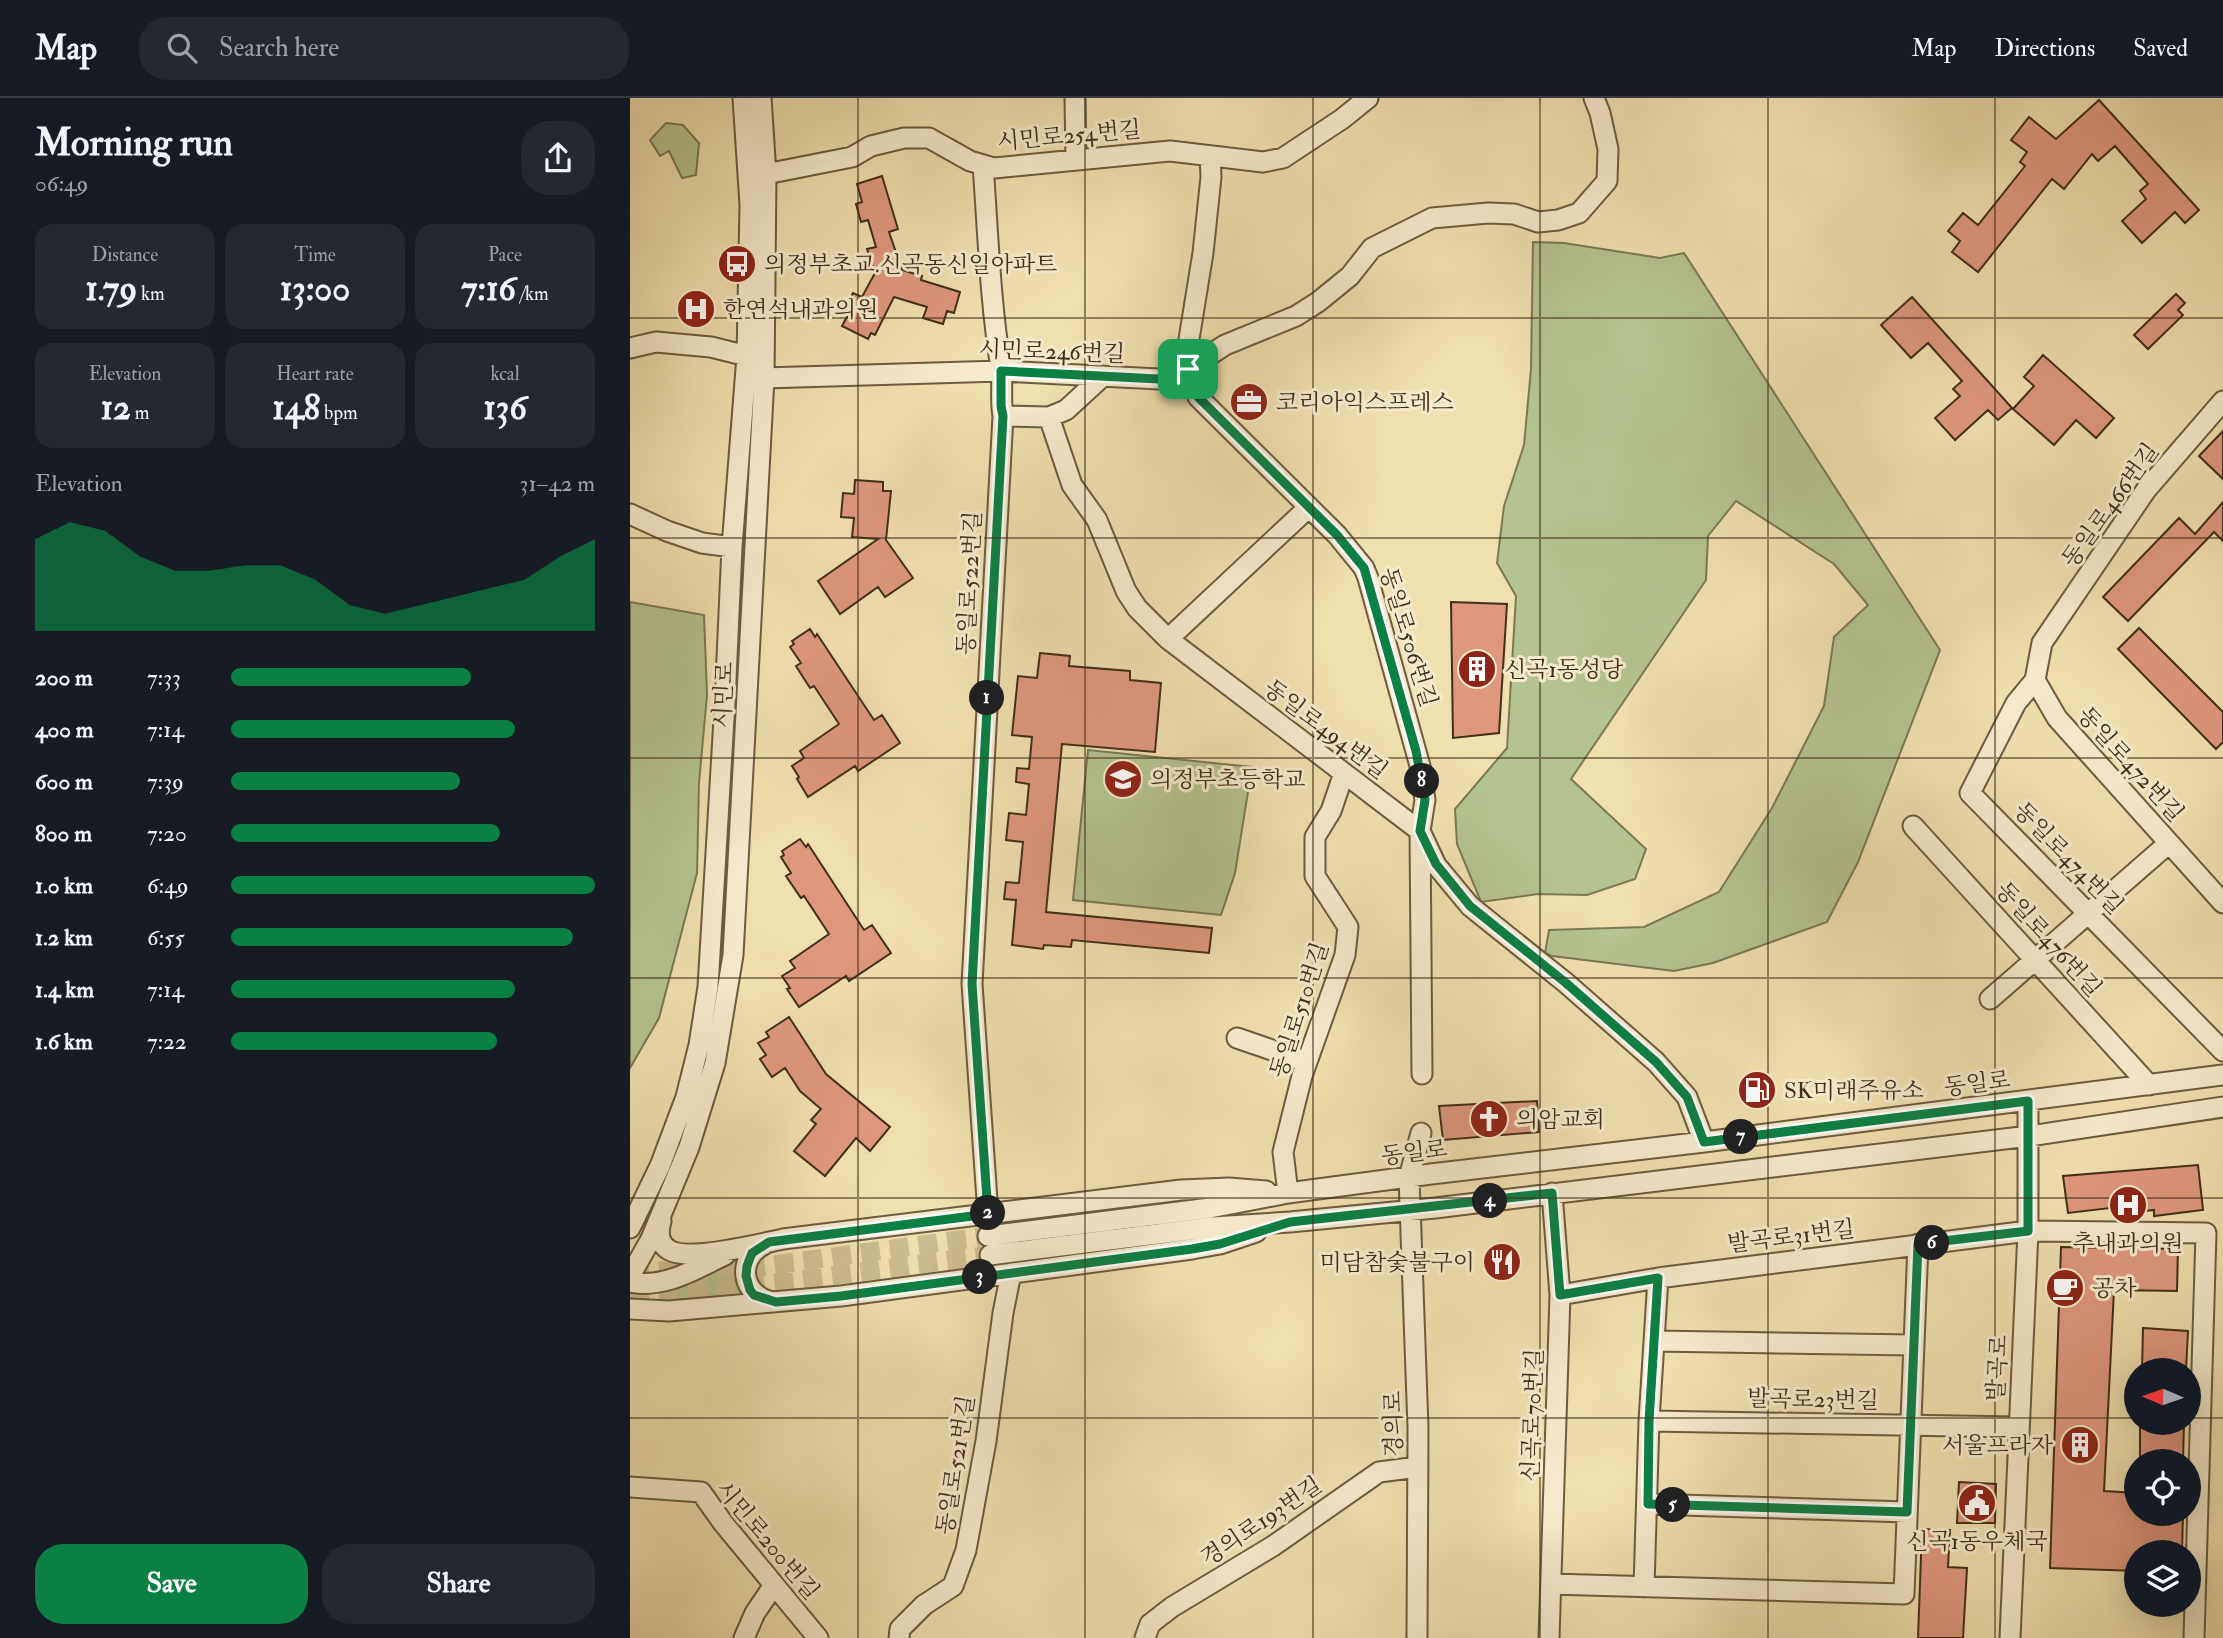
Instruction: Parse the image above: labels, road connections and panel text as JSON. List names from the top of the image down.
{
  "streets": {
    "street": [
      "시민로254번길",
      "시민로246번길",
      "동일로466번길",
      "동일로522번길",
      "동일로506번길",
      "시민로",
      "동일로494번길",
      "동일로472번길",
      "동일로474번길",
      "동일로476번길",
      "동일로510번길",
      "동일로",
      "발곡로31번길",
      "발곡로",
      "발곡로23번길",
      "신곡로70번길",
      "경의로",
      "동일로521번길",
      "경의로193번길",
      "시민로200번길"
    ]
  },
  "crossings": [
    ["시민로254번길", "동일로522번길"],
    ["시민로254번길", "동일로506번길"],
    ["시민로254번길", "시민로"],
    ["시민로246번길", "동일로522번길"],
    ["시민로246번길", "동일로506번길"],
    ["시민로246번길", "시민로"],
    ["동일로466번길", "동일로472번길"],
    ["동일로466번길", "동일로474번길"],
    ["동일로506번길", "동일로494번길"],
    ["동일로494번길", "동일로510번길"],
    ["동일로494번길", "동일로"],
    ["동일로472번길", "동일로474번길"],
    ["동일로476번길", "동일로"],
    ["동일로510번길", "동일로"],
    ["동일로", "발곡로"],
    ["동일로", "신곡로70번길"],
    ["동일로", "경의로"],
    ["발곡로31번길", "발곡로"],
    ["발곡로31번길", "신곡로70번길"],
    ["발곡로", "발곡로23번길"],
    ["경의로", "경의로193번길"]
  ],
  "places": {
    "bus stop": ["의정부초교.신곡동신일아파트"],
    "hospital": ["한연석내과의원", "추내과의원"],
    "office": ["코리아익스프레스"],
    "building": ["신곡1동성당", "서울프라자"],
    "school or university": ["의정부초등학교"],
    "fuel station": ["SK미래주유소"],
    "church": ["의암교회"],
    "restaurant": ["미담참숯불구이"],
    "cafe": ["공차"],
    "public building": ["신곡1동우체국"]
  },
  "north": "left",
  "page": {
    "header": "Map",
    "search": "Search here",
    "nav": ["Map", "Directions", "Saved"],
    "heading": ["Morning run", "06:49"],
    "stats": [
      ["Distance", "1.79 km"],
      ["Time", "13:00"],
      ["Pace", "7:16 /km"],
      ["Elevation", "12 m"],
      ["Heart rate", "148 bpm"],
      ["kcal", "136"]
    ],
    "chart": ["Elevation", "31–42 m"],
    "list": [
      {
        "name": "200 m",
        "note": "7:33"
      },
      {
        "name": "400 m",
        "note": "7:14"
      },
      {
        "name": "600 m",
        "note": "7:39"
      },
      {
        "name": "800 m",
        "note": "7:20"
      },
      {
        "name": "1.0 km",
        "note": "6:49"
      },
      {
        "name": "1.2 km",
        "note": "6:55"
      },
      {
        "name": "1.4 km",
        "note": "7:14"
      },
      {
        "name": "1.6 km",
        "note": "7:22"
      }
    ],
    "pins": [
      "1",
      "8",
      "7",
      "4",
      "2",
      "6",
      "3",
      "5"
    ],
    "buttons": ["Save", "Share"]
  }
}
